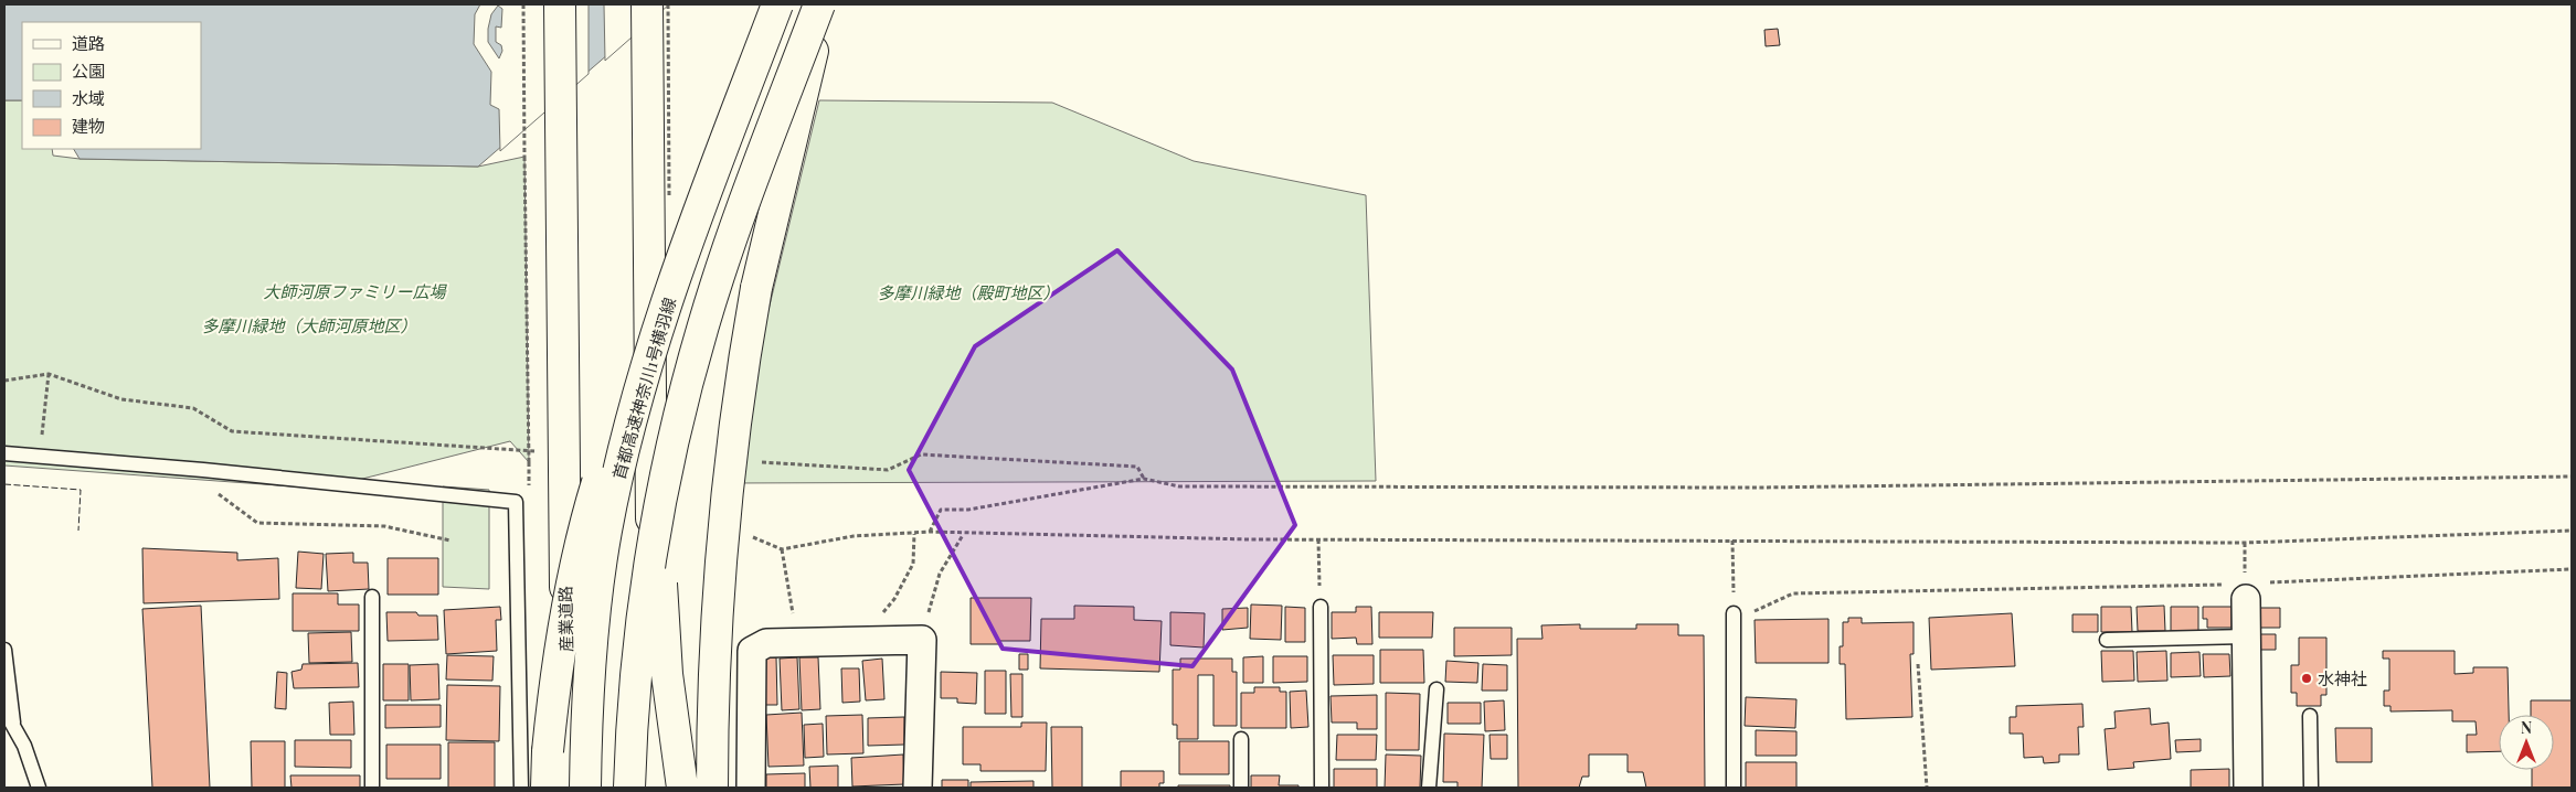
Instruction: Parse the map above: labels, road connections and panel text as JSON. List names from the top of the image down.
{
  "streets": {
    "main road": ["首都高速神奈川1号横羽線", "産業道路"]
  },
  "parks": ["大師河原ファミリー広場", "多摩川緑地（殿町地区）", "多摩川緑地（大師河原地区）"],
  "places": ["水神社"],
  "legend": [
    "道路",
    "公園",
    "水域",
    "建物"
  ],
  "north": "top"
}
